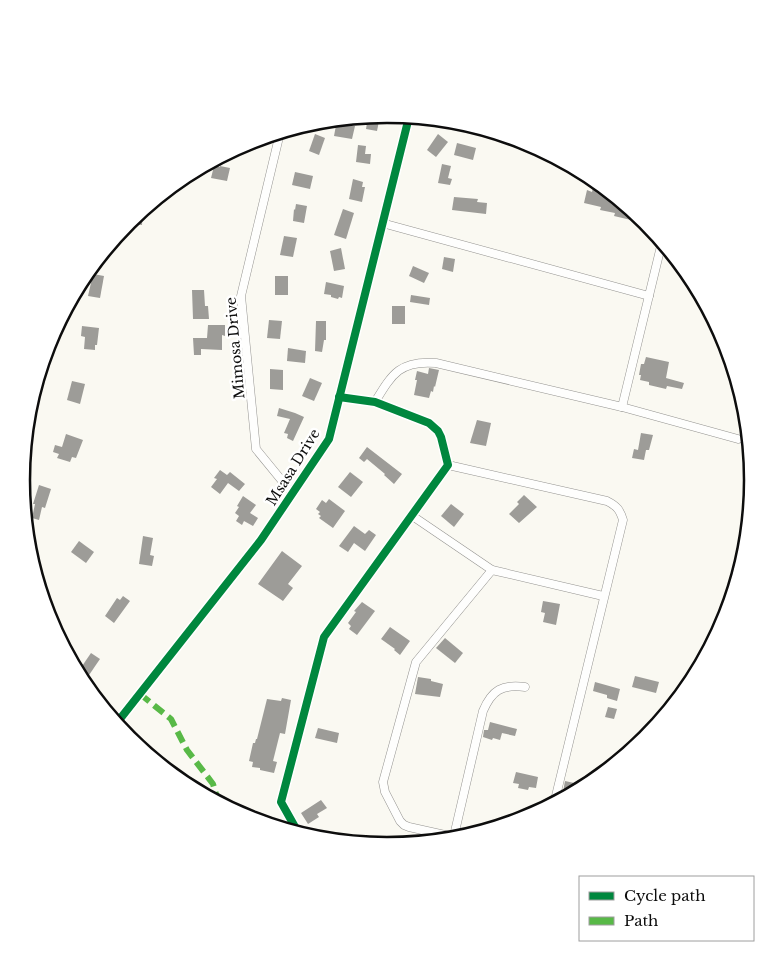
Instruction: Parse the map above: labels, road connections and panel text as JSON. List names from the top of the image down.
{
  "streets": {
    "street": ["Mimosa Drive", "Msasa Drive"]
  },
  "crossings": [
    ["Mimosa Drive", "Msasa Drive"]
  ],
  "legend": ["Cycle path", "Path"]
}
